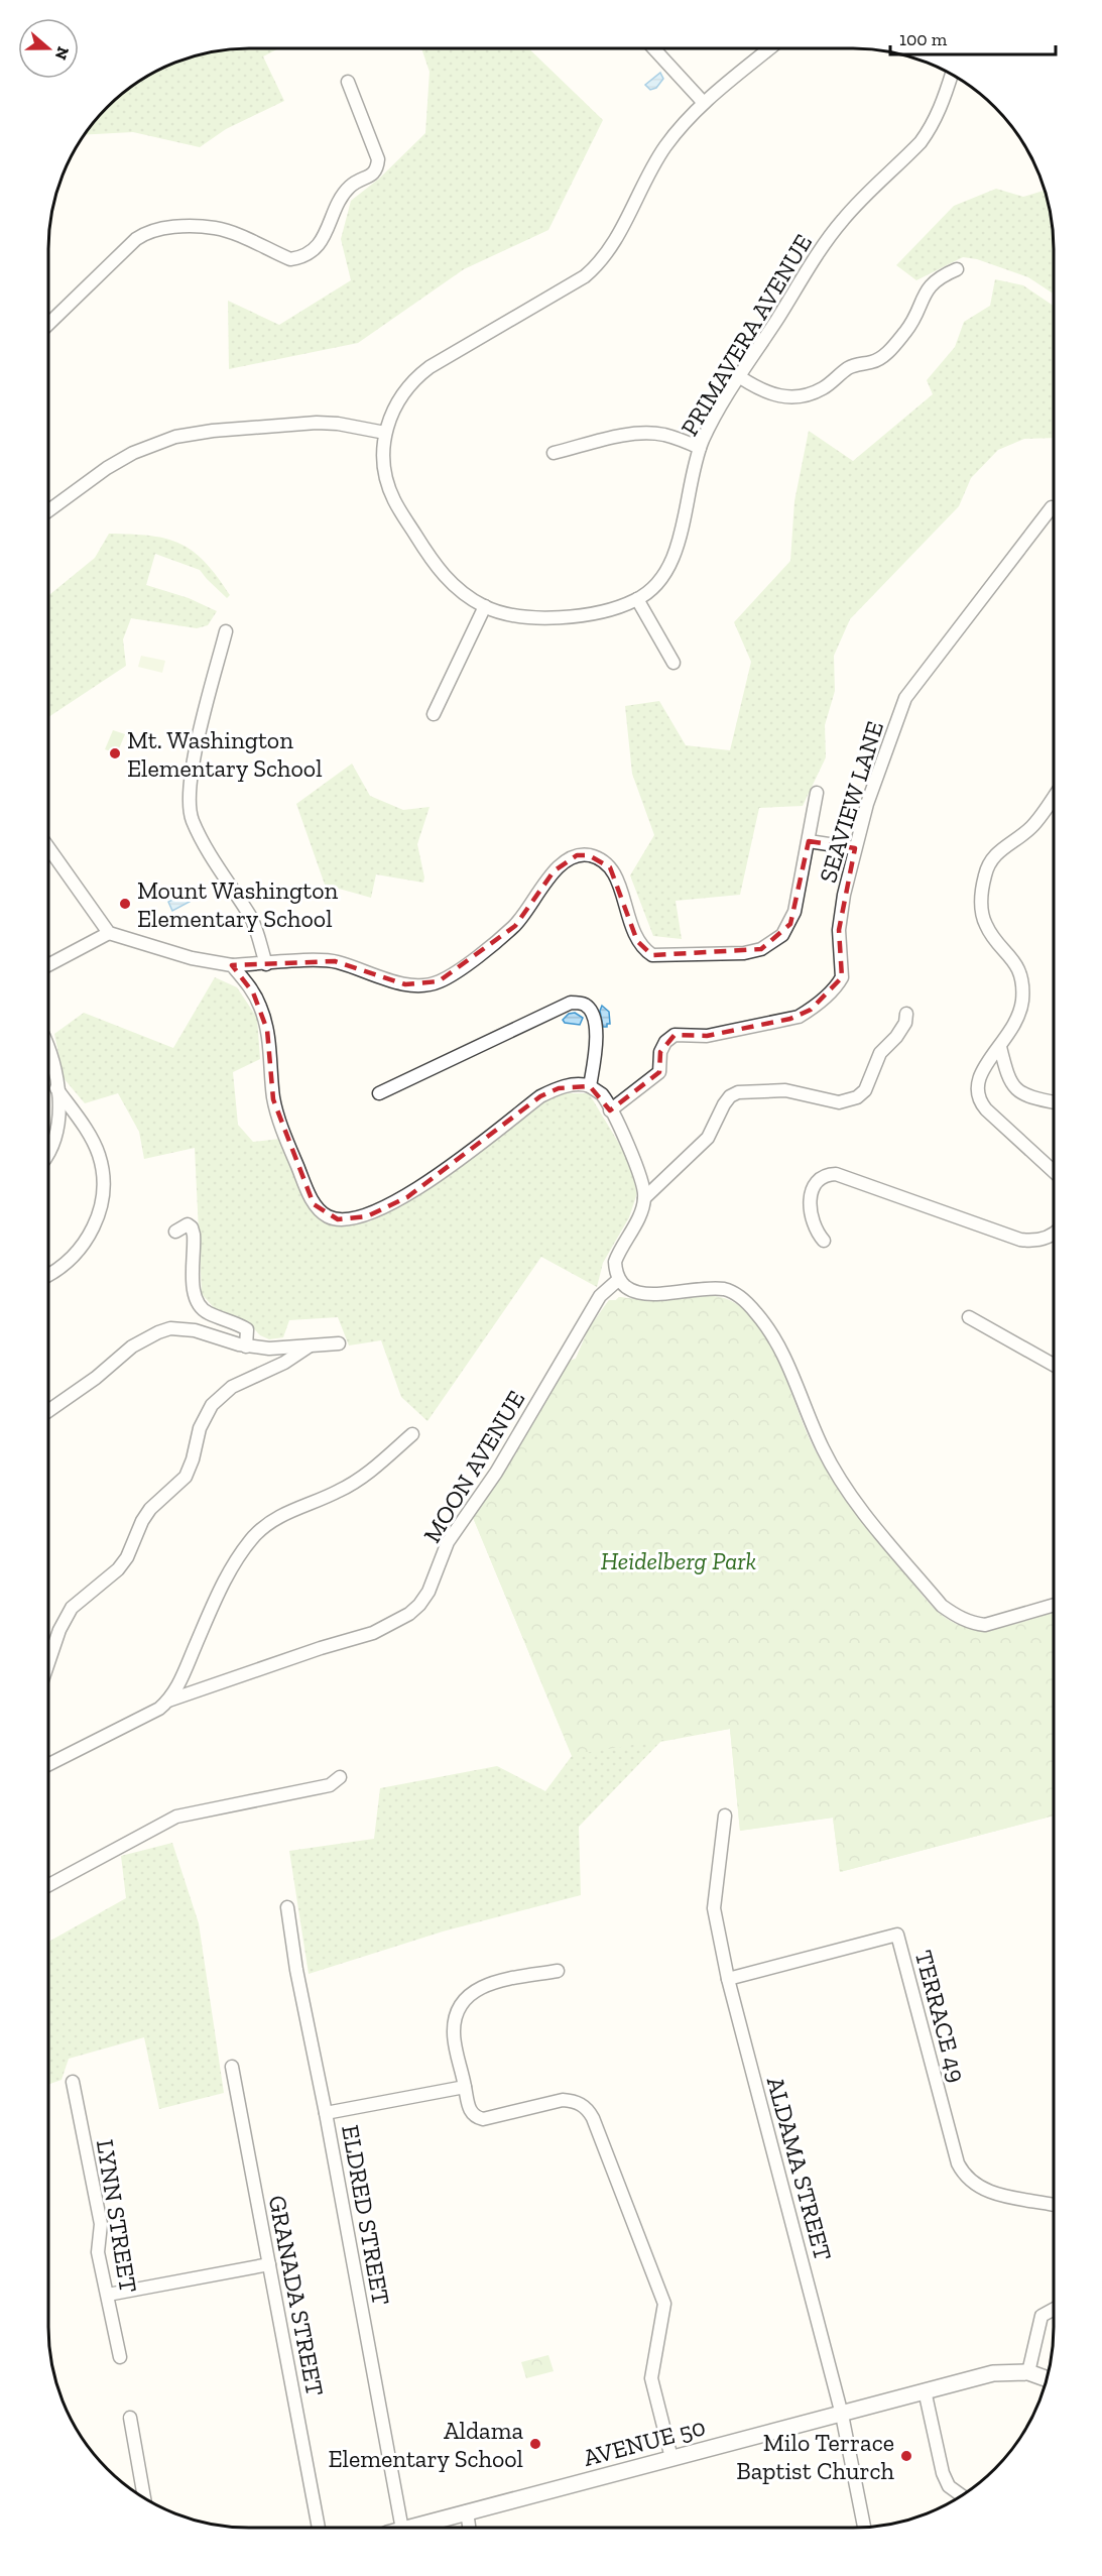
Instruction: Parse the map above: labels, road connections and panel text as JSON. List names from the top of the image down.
{
  "streets": {
    "street": [
      "PRIMAVERA AVENUE",
      "SEAVIEW LANE",
      "MOON AVENUE",
      "TERRACE 49",
      "ALDAMA STREET",
      "ELDRED STREET",
      "LYNN STREET",
      "GRANADA STREET",
      "AVENUE 50"
    ]
  },
  "crossings": [
    ["TERRACE 49", "ALDAMA STREET"],
    ["ALDAMA STREET", "AVENUE 50"]
  ],
  "parks": ["Heidelberg Park"],
  "places": [
    "Mt. Washington Elementary School",
    "Mount Washington Elementary School",
    "Aldama Elementary School",
    "Milo Terrace Baptist Church"
  ],
  "scale_bar": "100 m",
  "north": "right"
}
